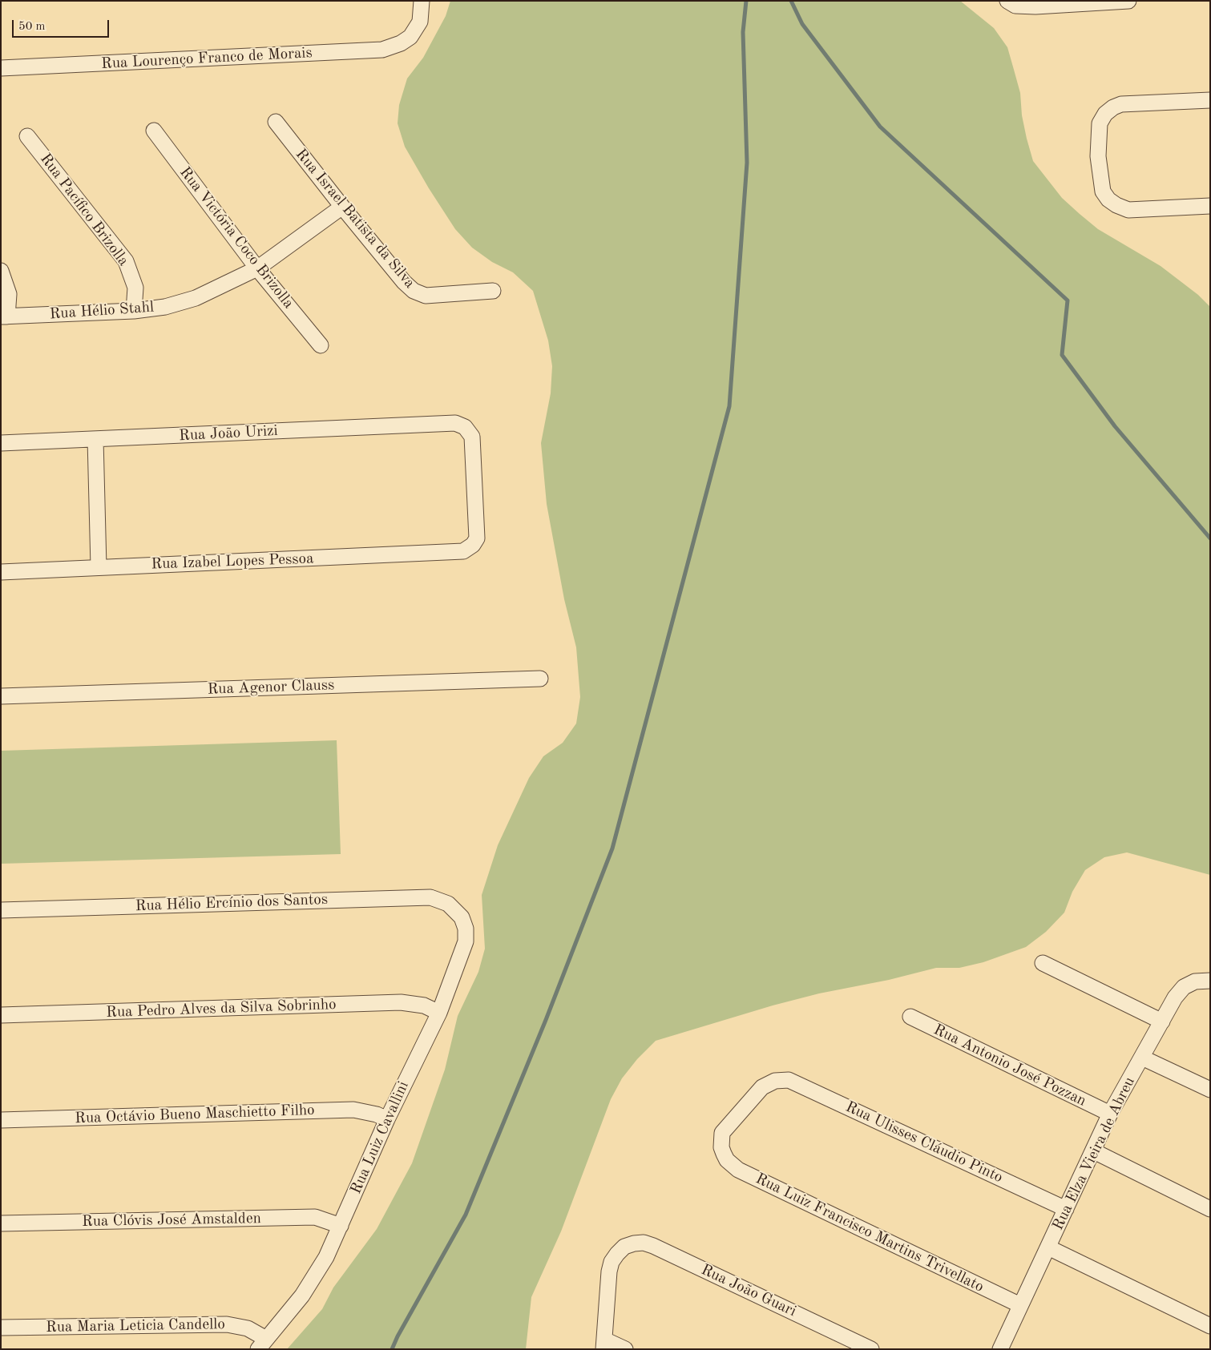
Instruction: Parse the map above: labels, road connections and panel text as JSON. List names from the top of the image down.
{
  "streets": {
    "street": [
      "Rua Lourenço Franco de Morais",
      "Rua Pacífico Brizolla",
      "Rua Israel Batista da Silva",
      "Rua Victória Coco Brizolla",
      "Rua Hélio Stahl",
      "Rua João Urizi",
      "Rua Izabel Lopes Pessoa",
      "Rua Agenor Clauss",
      "Rua Hélio Ercínio dos Santos",
      "Rua Pedro Alves da Silva Sobrinho",
      "Rua Antonio José Pozzan",
      "Rua Octávio Bueno Maschietto Filho",
      "Rua Luiz Cavallini",
      "Rua Ulisses Cláudio Pinto",
      "Rua Elza Vieira de Abreu",
      "Rua Clóvis José Amstalden",
      "Rua Luiz Francisco Martins Trivellato",
      "Rua João Guari",
      "Rua Maria Leticia Candello"
    ]
  },
  "crossings": [
    ["Rua Pacífico Brizolla", "Rua Hélio Stahl"],
    ["Rua Israel Batista da Silva", "Rua Hélio Stahl"],
    ["Rua Victória Coco Brizolla", "Rua Hélio Stahl"],
    ["Rua João Urizi", "Rua Izabel Lopes Pessoa"],
    ["Rua Hélio Ercínio dos Santos", "Rua Luiz Cavallini"],
    ["Rua Pedro Alves da Silva Sobrinho", "Rua Luiz Cavallini"],
    ["Rua Antonio José Pozzan", "Rua Elza Vieira de Abreu"],
    ["Rua Octávio Bueno Maschietto Filho", "Rua Luiz Cavallini"],
    ["Rua Luiz Cavallini", "Rua Clóvis José Amstalden"],
    ["Rua Luiz Cavallini", "Rua Maria Leticia Candello"],
    ["Rua Ulisses Cláudio Pinto", "Rua Elza Vieira de Abreu"],
    ["Rua Ulisses Cláudio Pinto", "Rua Luiz Francisco Martins Trivellato"],
    ["Rua Elza Vieira de Abreu", "Rua Luiz Francisco Martins Trivellato"]
  ],
  "scale_bar": "50 m"
}
